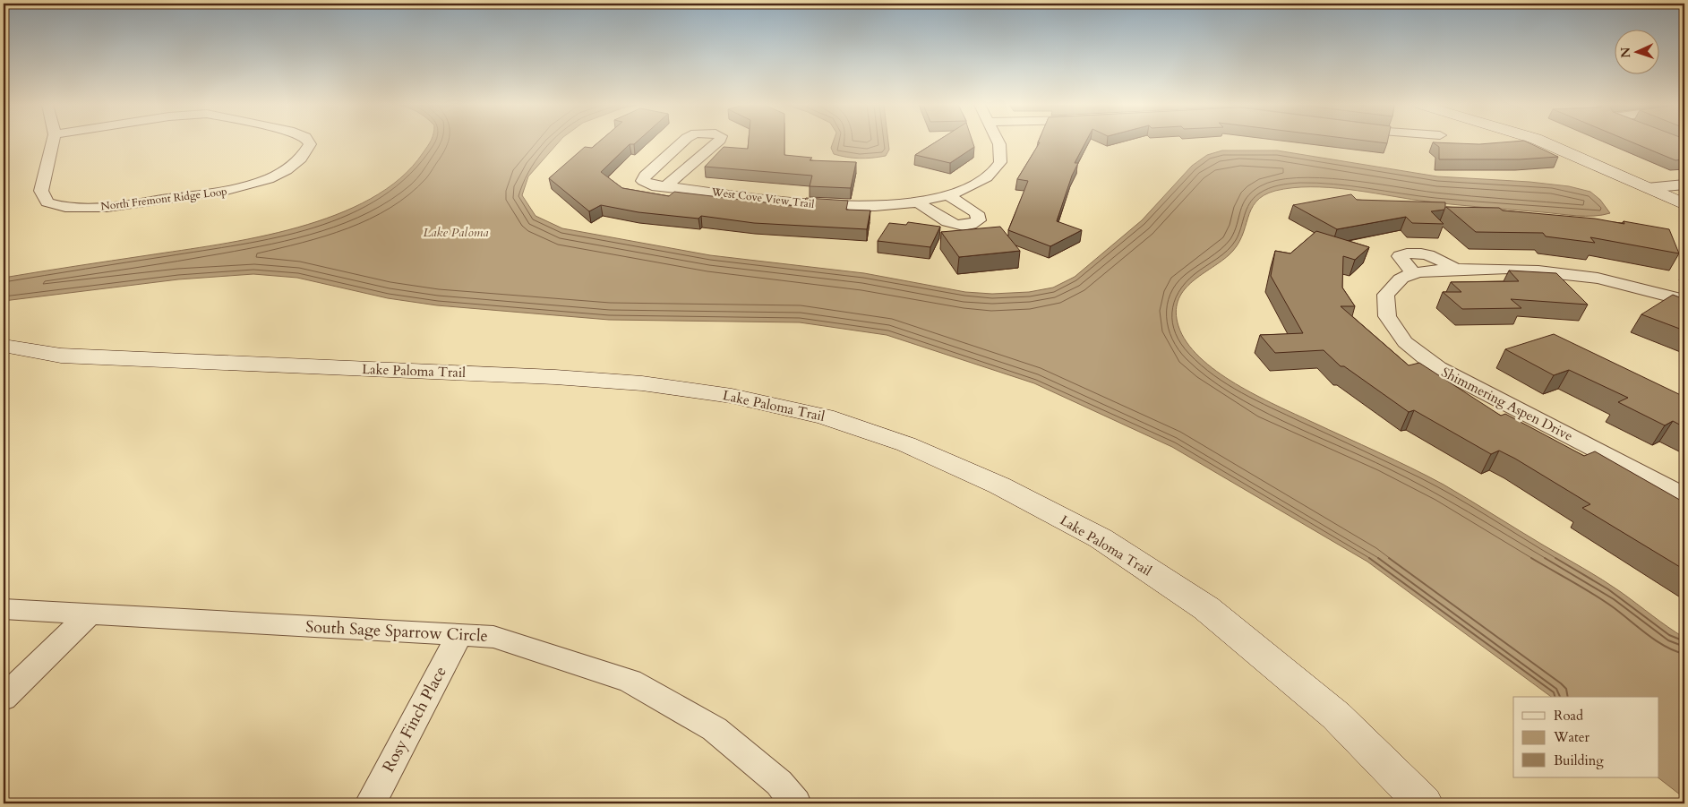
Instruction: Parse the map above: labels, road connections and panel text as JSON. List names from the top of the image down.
{
  "streets": {
    "street": [
      "West Cove View Trail",
      "North Fremont Ridge Loop",
      "Lake Paloma Trail",
      "Shimmering Aspen Drive",
      "South Sage Sparrow Circle",
      "Rosy Finch Place"
    ]
  },
  "crossings": [
    ["South Sage Sparrow Circle", "Rosy Finch Place"]
  ],
  "water": ["Lake Paloma"],
  "legend": ["Road", "Water", "Building"],
  "north": "left"
}
